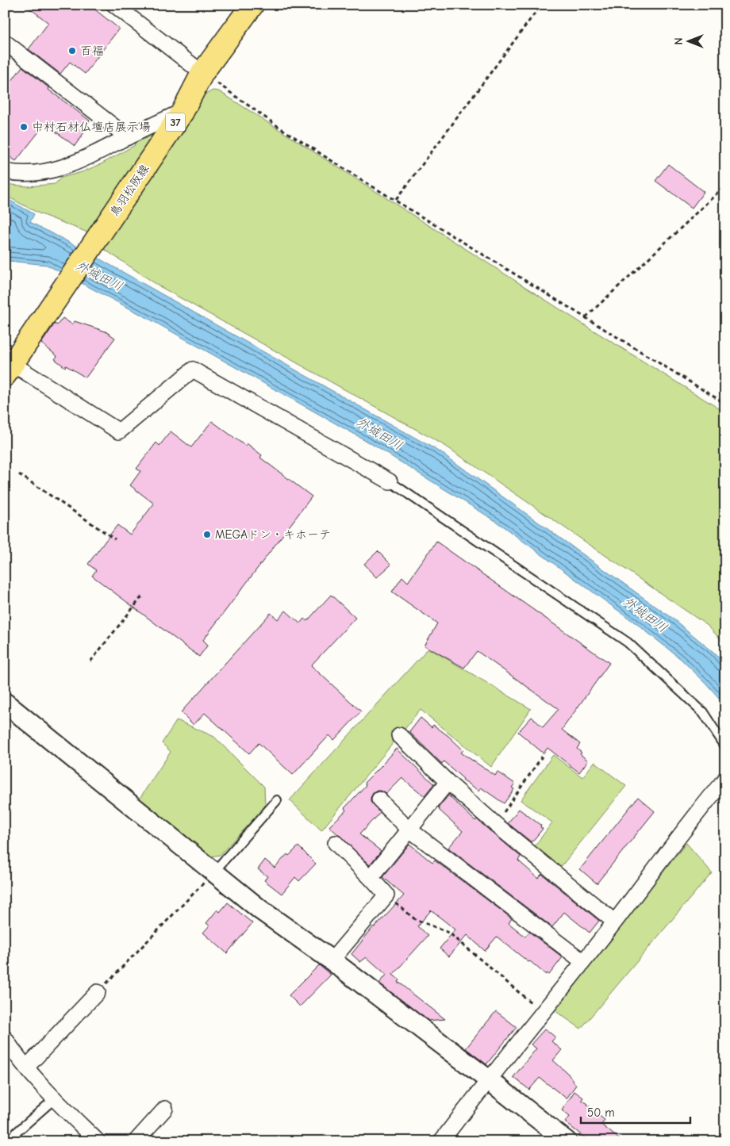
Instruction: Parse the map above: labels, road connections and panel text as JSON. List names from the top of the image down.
{
  "streets": {
    "main road": ["37", "鳥羽松阪線"]
  },
  "water": ["外城田川"],
  "places": ["百福", "中村石材仏壇店展示場", "MEGAドン・キホーテ"],
  "scale_bar": "50 m",
  "north": "left"
}
